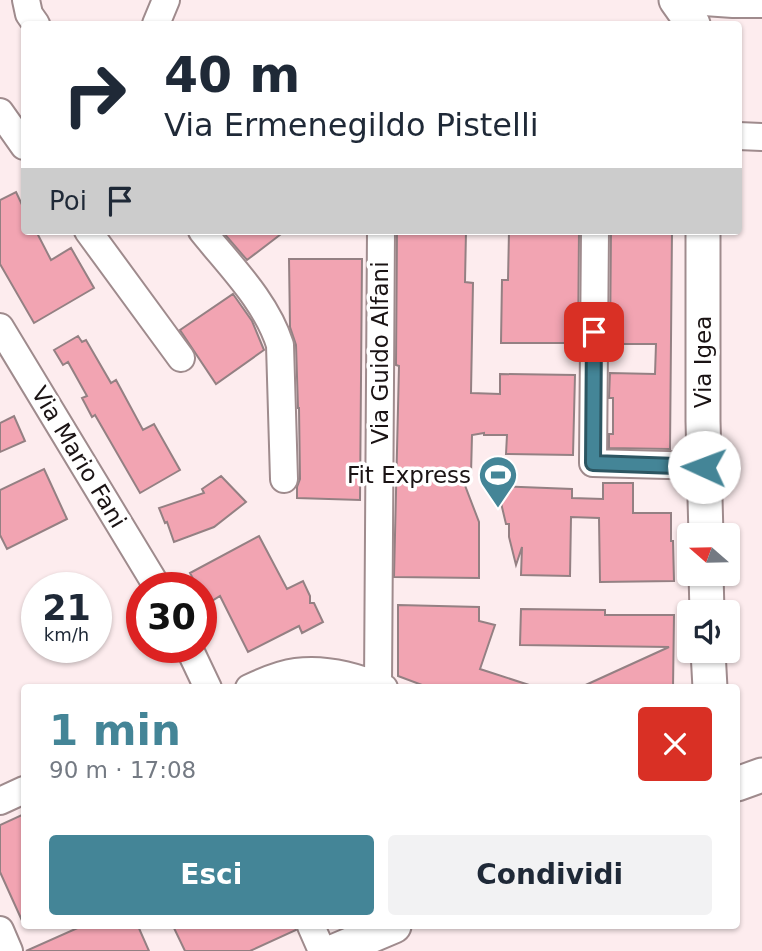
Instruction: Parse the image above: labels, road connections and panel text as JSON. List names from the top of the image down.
{
  "streets": {
    "main road": ["Via Igea"],
    "street": ["Via Guido Alfani", "Via Mario Fani"]
  },
  "places": {
    "sports": ["Fit Express"]
  },
  "north": "left",
  "page": {
    "turn": ["40 m", "Via Ermenegildo Pistelli"],
    "then": "Poi",
    "speed": "21 km/h",
    "limit": "30",
    "heading": ["1 min", "90 m · 17:08"],
    "buttons": ["Esci", "Condividi"]
  }
}
